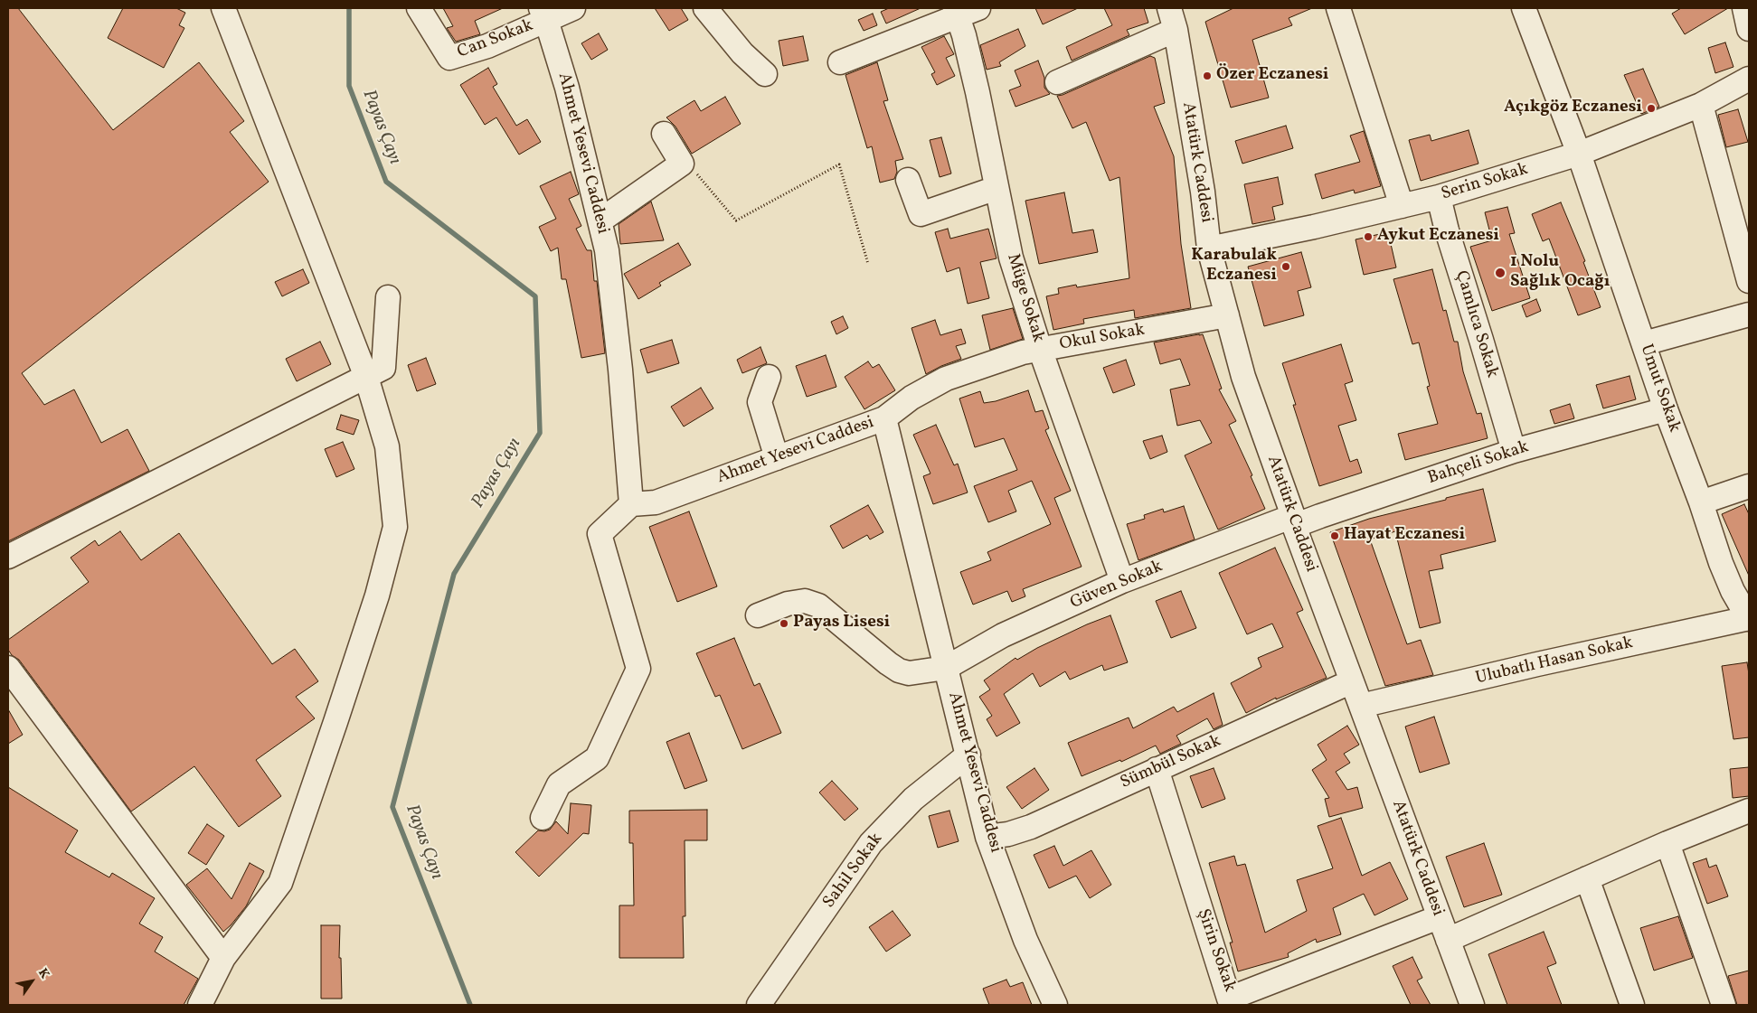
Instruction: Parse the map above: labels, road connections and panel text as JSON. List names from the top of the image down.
{
  "streets": {
    "street": [
      "Can Sokak",
      "Ahmet Yesevi Caddesi",
      "Atatürk Caddesi",
      "Serin Sokak",
      "Müge Sokak",
      "Çamlıca Sokak",
      "Okul Sokak",
      "Umut Sokak",
      "Bahçeli Sokak",
      "Güven Sokak",
      "Ulubatlı Hasan Sokak",
      "Sümbül Sokak",
      "Sahil Sokak",
      "Şirin Sokak"
    ]
  },
  "crossings": [
    ["Can Sokak", "Ahmet Yesevi Caddesi"],
    ["Ahmet Yesevi Caddesi", "Okul Sokak"],
    ["Ahmet Yesevi Caddesi", "Güven Sokak"],
    ["Ahmet Yesevi Caddesi", "Sümbül Sokak"],
    ["Ahmet Yesevi Caddesi", "Sahil Sokak"],
    ["Atatürk Caddesi", "Serin Sokak"],
    ["Atatürk Caddesi", "Okul Sokak"],
    ["Atatürk Caddesi", "Bahçeli Sokak"],
    ["Atatürk Caddesi", "Güven Sokak"],
    ["Atatürk Caddesi", "Ulubatlı Hasan Sokak"],
    ["Atatürk Caddesi", "Sümbül Sokak"],
    ["Atatürk Caddesi", "Şirin Sokak"],
    ["Serin Sokak", "Çamlıca Sokak"],
    ["Serin Sokak", "Umut Sokak"],
    ["Müge Sokak", "Okul Sokak"],
    ["Müge Sokak", "Güven Sokak"],
    ["Çamlıca Sokak", "Bahçeli Sokak"],
    ["Umut Sokak", "Bahçeli Sokak"],
    ["Umut Sokak", "Ulubatlı Hasan Sokak"],
    ["Bahçeli Sokak", "Güven Sokak"],
    ["Sümbül Sokak", "Şirin Sokak"]
  ],
  "water": ["Payas Çayı"],
  "places": [
    "Özer Eczanesi",
    "Açıkgöz Eczanesi",
    "Aykut Eczanesi",
    "Karabulak Eczanesi",
    "1 Nolu Sağlık Ocağı",
    "Hayat Eczanesi",
    "Payas Lisesi"
  ],
  "north": "top right"
}
